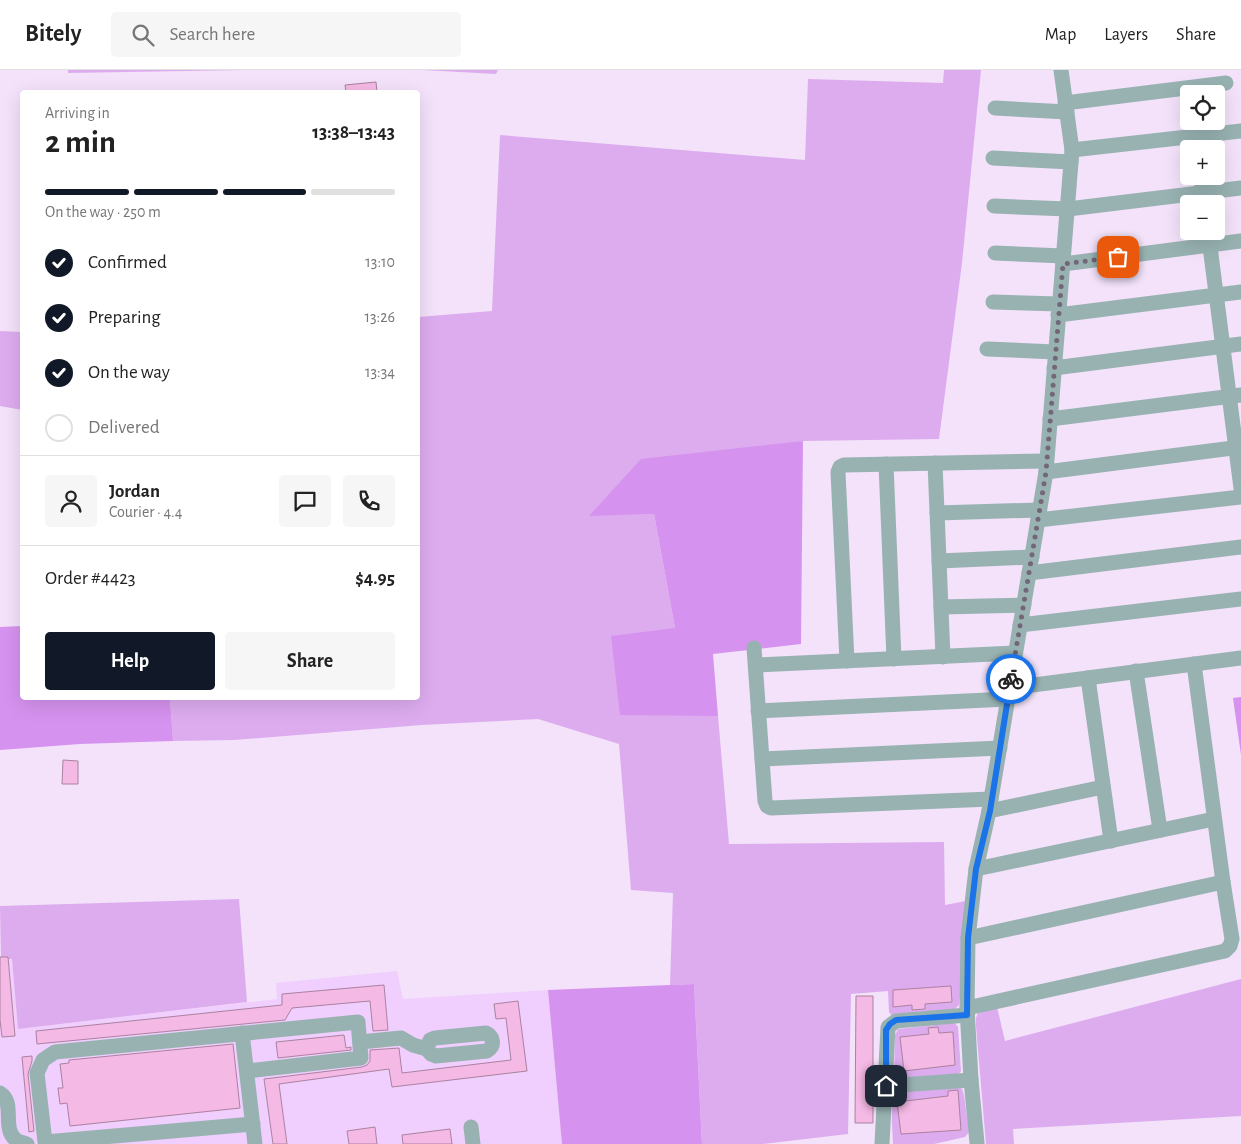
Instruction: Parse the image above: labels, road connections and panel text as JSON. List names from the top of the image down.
{
  "page": {
    "header": "Bitely",
    "search": "Search here",
    "nav": ["Map", "Layers", "Share"],
    "map_buttons": ["+", "−"],
    "heading": ["2 min", "Arriving in", "13:38–13:43"],
    "panel": [
      "Jordan",
      "Courier · 4.4",
      "Order #4423",
      "$4.95"
    ],
    "bar": "On the way · 250 m",
    "list": [
      ["Confirmed", "13:10"],
      ["Preparing", "13:26"],
      ["On the way", "13:34"],
      "Delivered"
    ],
    "buttons": ["Help", "Share"]
  }
}
